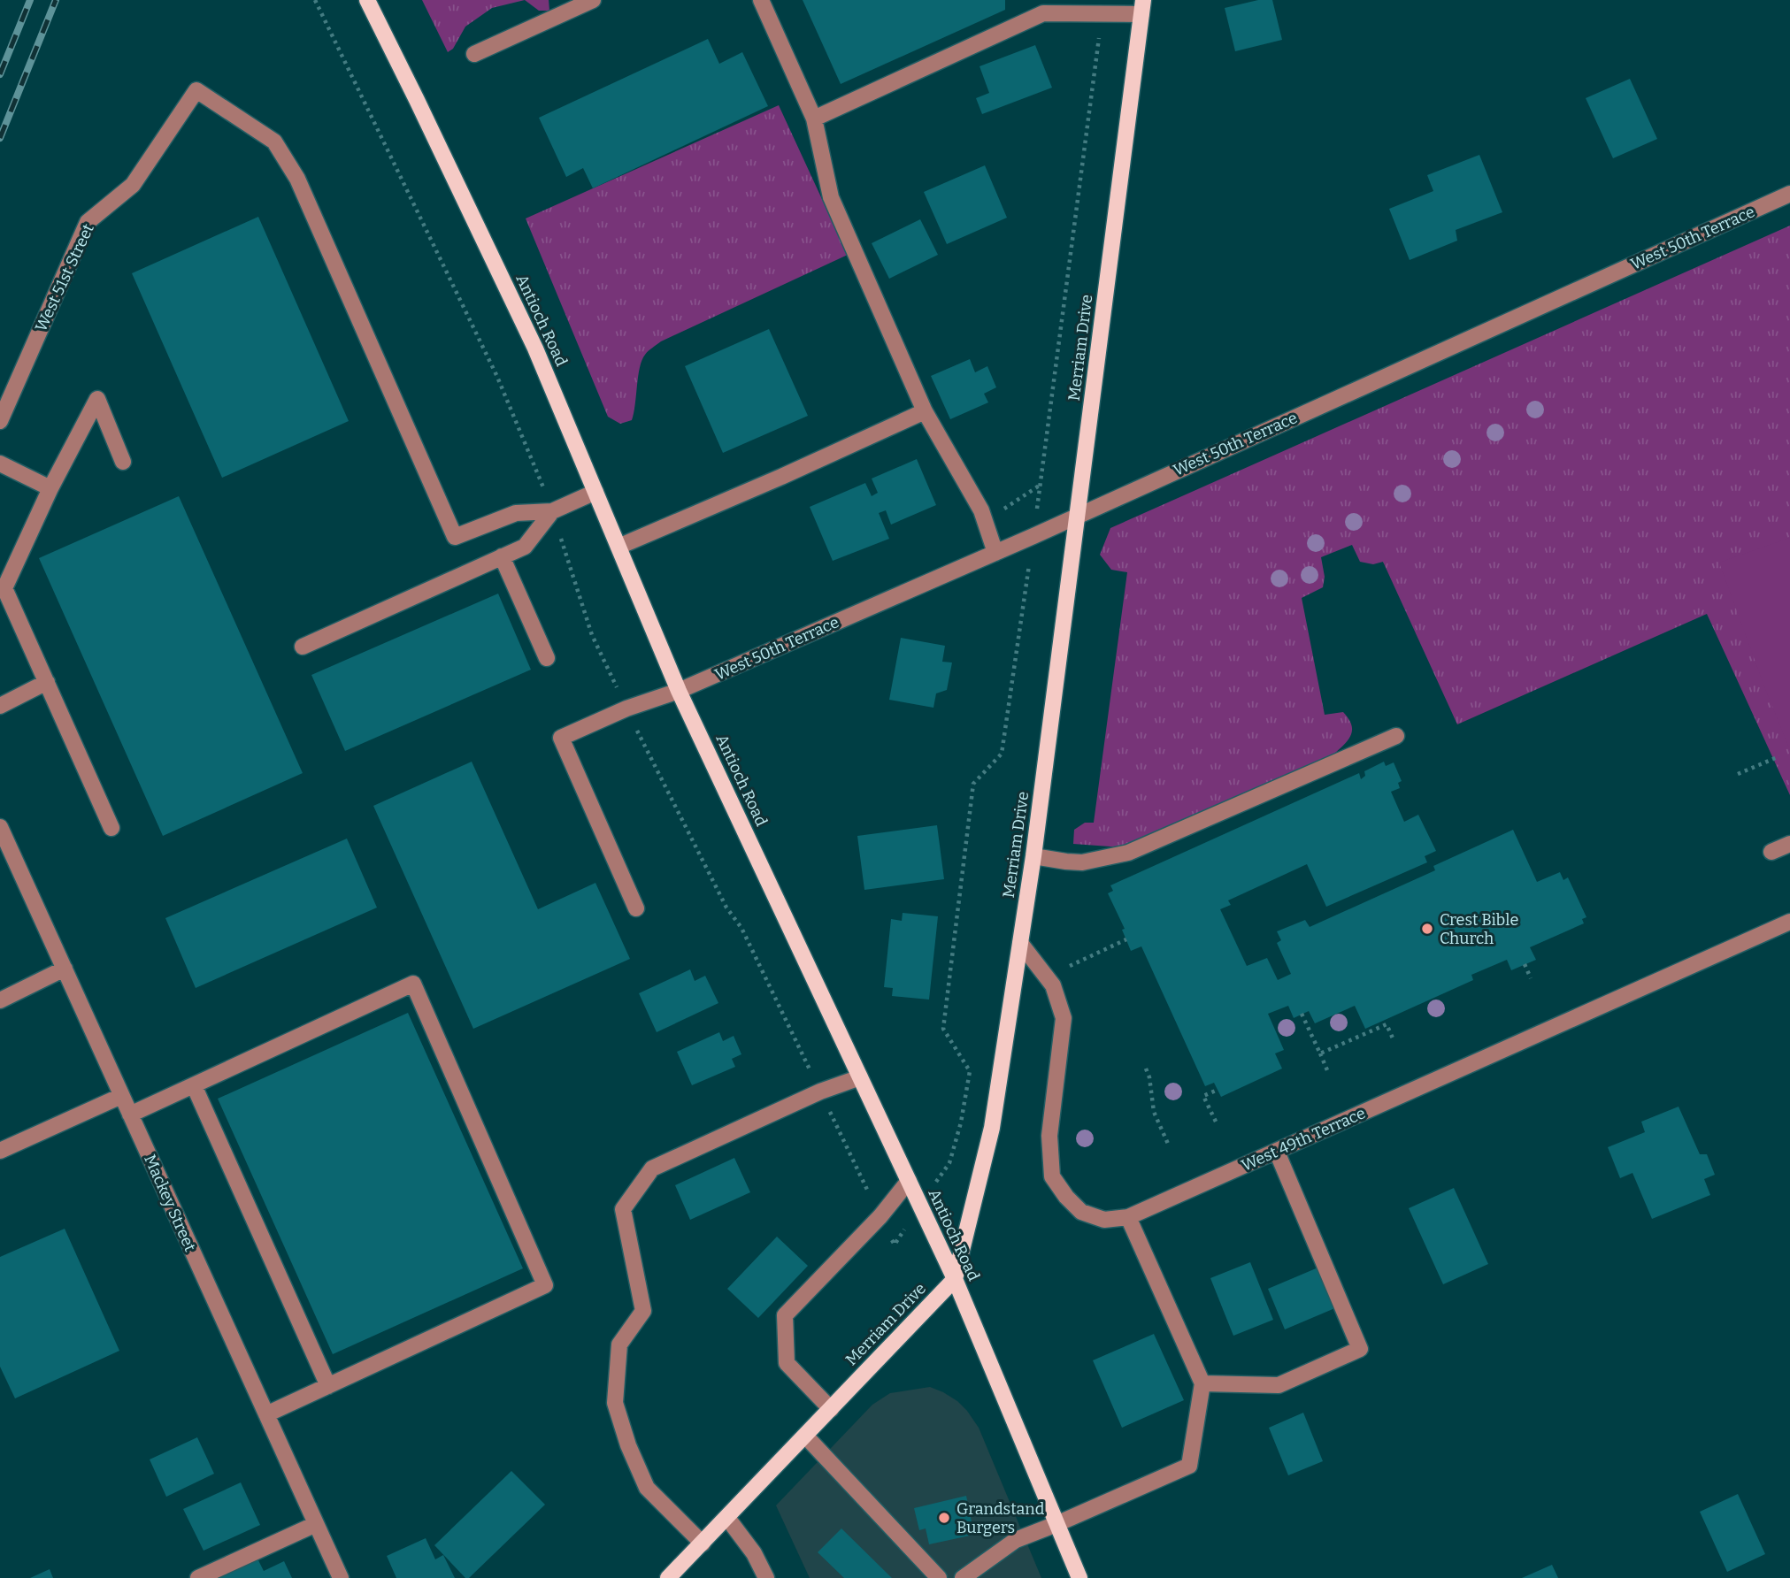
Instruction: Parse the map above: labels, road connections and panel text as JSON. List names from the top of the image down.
{
  "streets": {
    "main road": ["Antioch Road", "Merriam Drive"],
    "street": [
      "West 50th Terrace",
      "West 51st Street",
      "West 49th Terrace",
      "Mackey Street"
    ]
  },
  "crossings": [
    ["West 50th Terrace", "Antioch Road"],
    ["West 50th Terrace", "Merriam Drive"],
    ["Antioch Road", "Merriam Drive"],
    ["Merriam Drive", "West 49th Terrace"]
  ],
  "places": ["Crest Bible Church", "Grandstand Burgers"]
}
